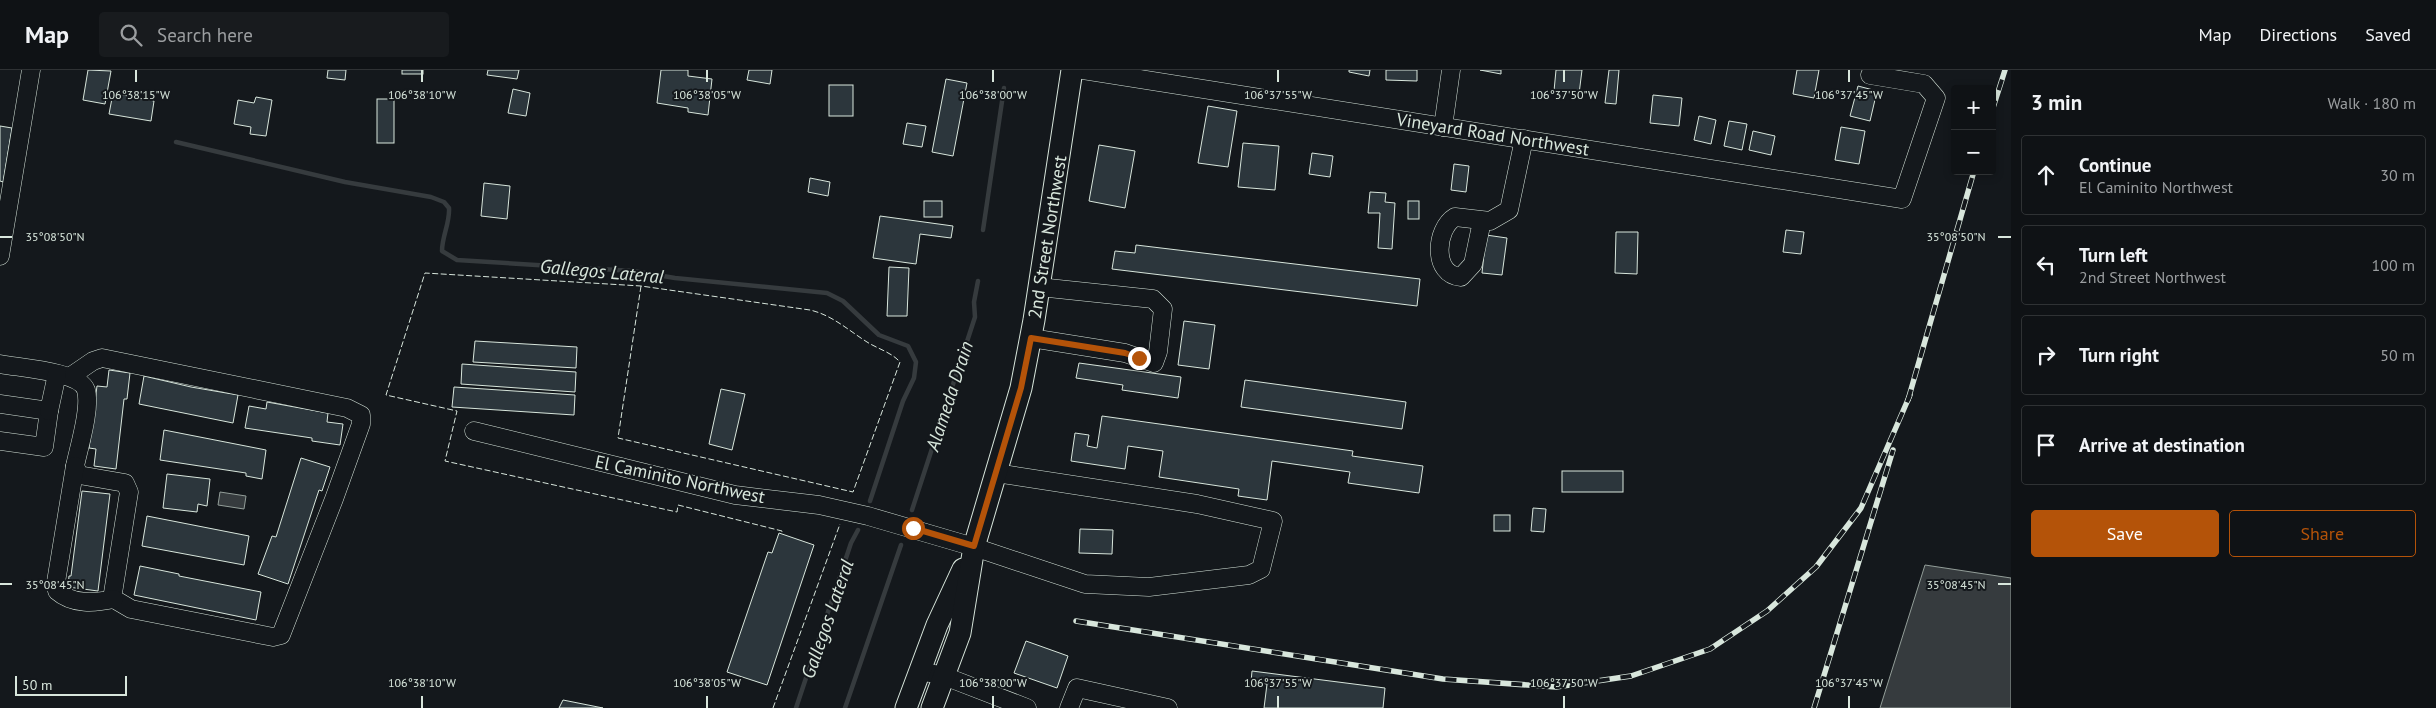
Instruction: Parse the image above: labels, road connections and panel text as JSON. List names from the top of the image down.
{
  "streets": {
    "main road": ["2nd Street Northwest"],
    "street": ["Vineyard Road Northwest", "El Caminito Northwest"]
  },
  "crossings": [
    ["2nd Street Northwest", "El Caminito Northwest"]
  ],
  "water": ["Gallegos Lateral", "Alameda Drain"],
  "scale_bar": "50 m",
  "page": {
    "header": "Map",
    "search": "Search here",
    "nav": ["Map", "Directions", "Saved"],
    "heading": ["3 min", "Walk · 180 m"],
    "map_buttons": ["+", "−"],
    "list": [
      ["Continue", "El Caminito Northwest", "30 m"],
      ["Turn left", "2nd Street Northwest", "100 m"],
      ["Turn right", "50 m"],
      "Arrive at destination"
    ],
    "buttons": ["Save", "Share"],
    "scale": "50 m"
  },
  "coordinates": [
    "106°38'15\"W",
    "106°38'10\"W",
    "106°38'05\"W",
    "106°38'00\"W",
    "106°37'55\"W",
    "106°37'50\"W",
    "106°37'45\"W",
    "35°08'50\"N",
    "35°08'45\"N"
  ]
}
